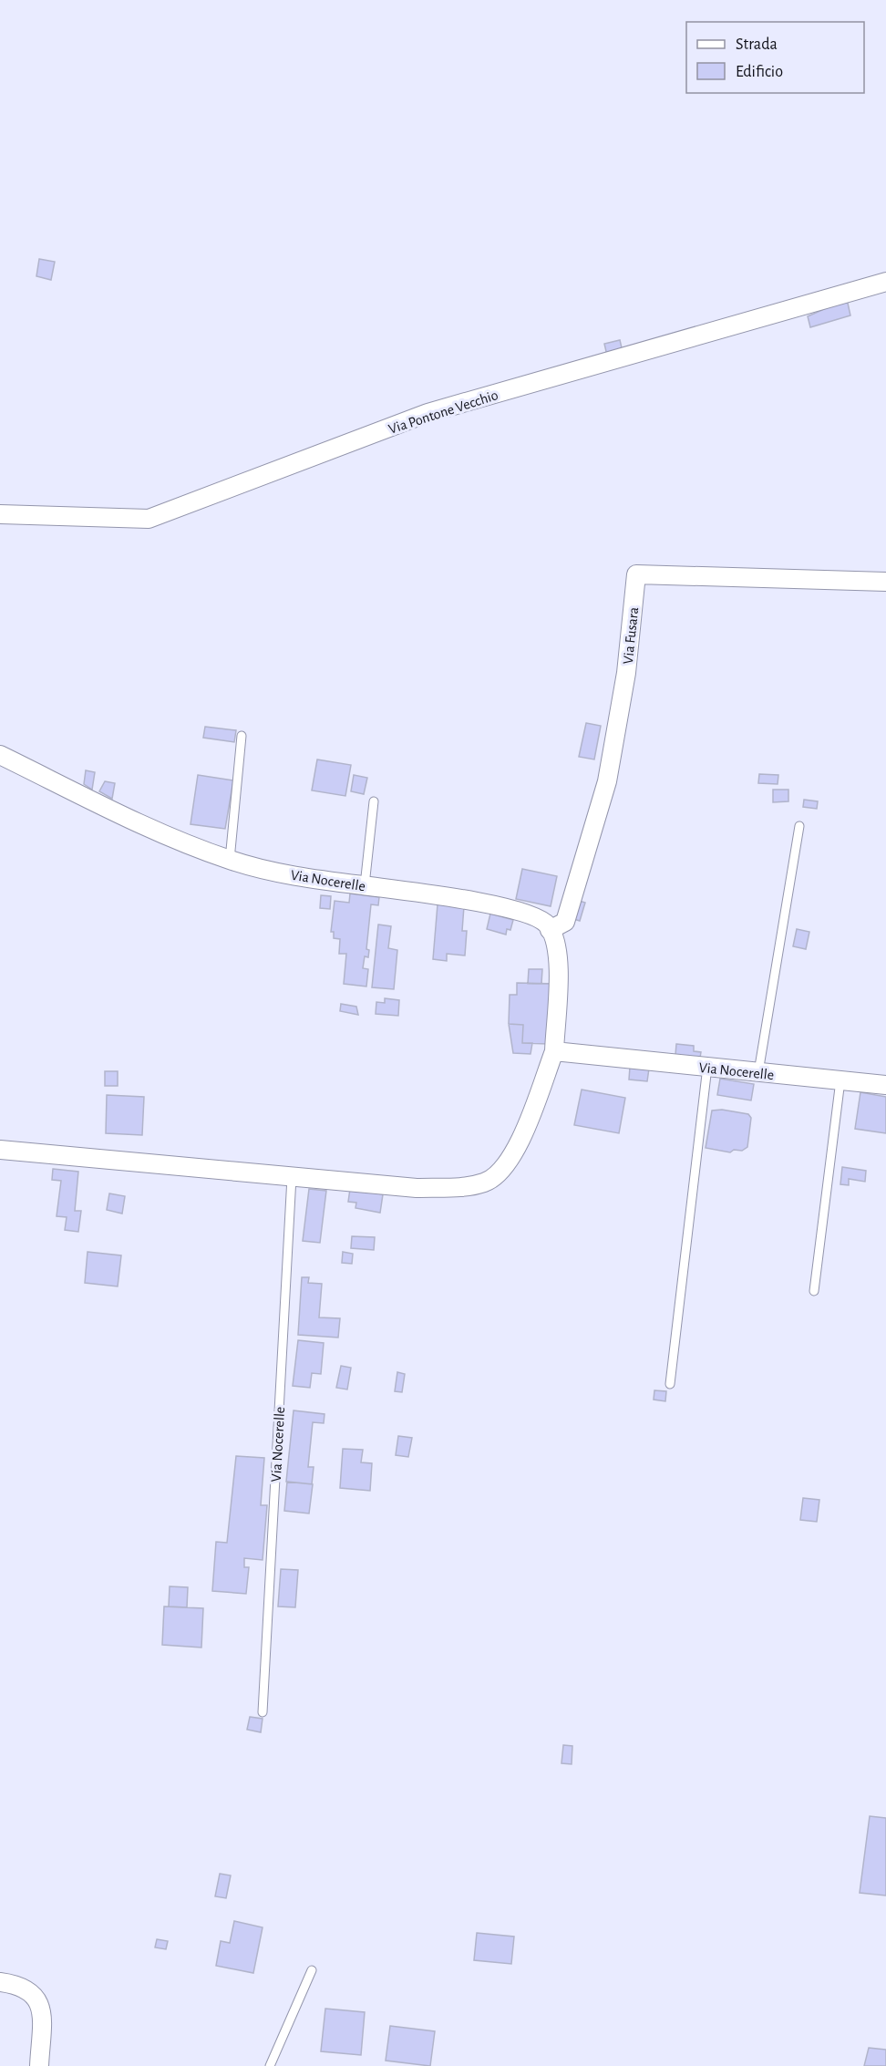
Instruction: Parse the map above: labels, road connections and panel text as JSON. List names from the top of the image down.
{
  "streets": {
    "street": ["Via Pontone Vecchio", "Via Fusara", "Via Nocerelle"]
  },
  "crossings": [
    ["Via Fusara", "Via Nocerelle"]
  ],
  "legend": ["Strada", "Edificio"]
}
